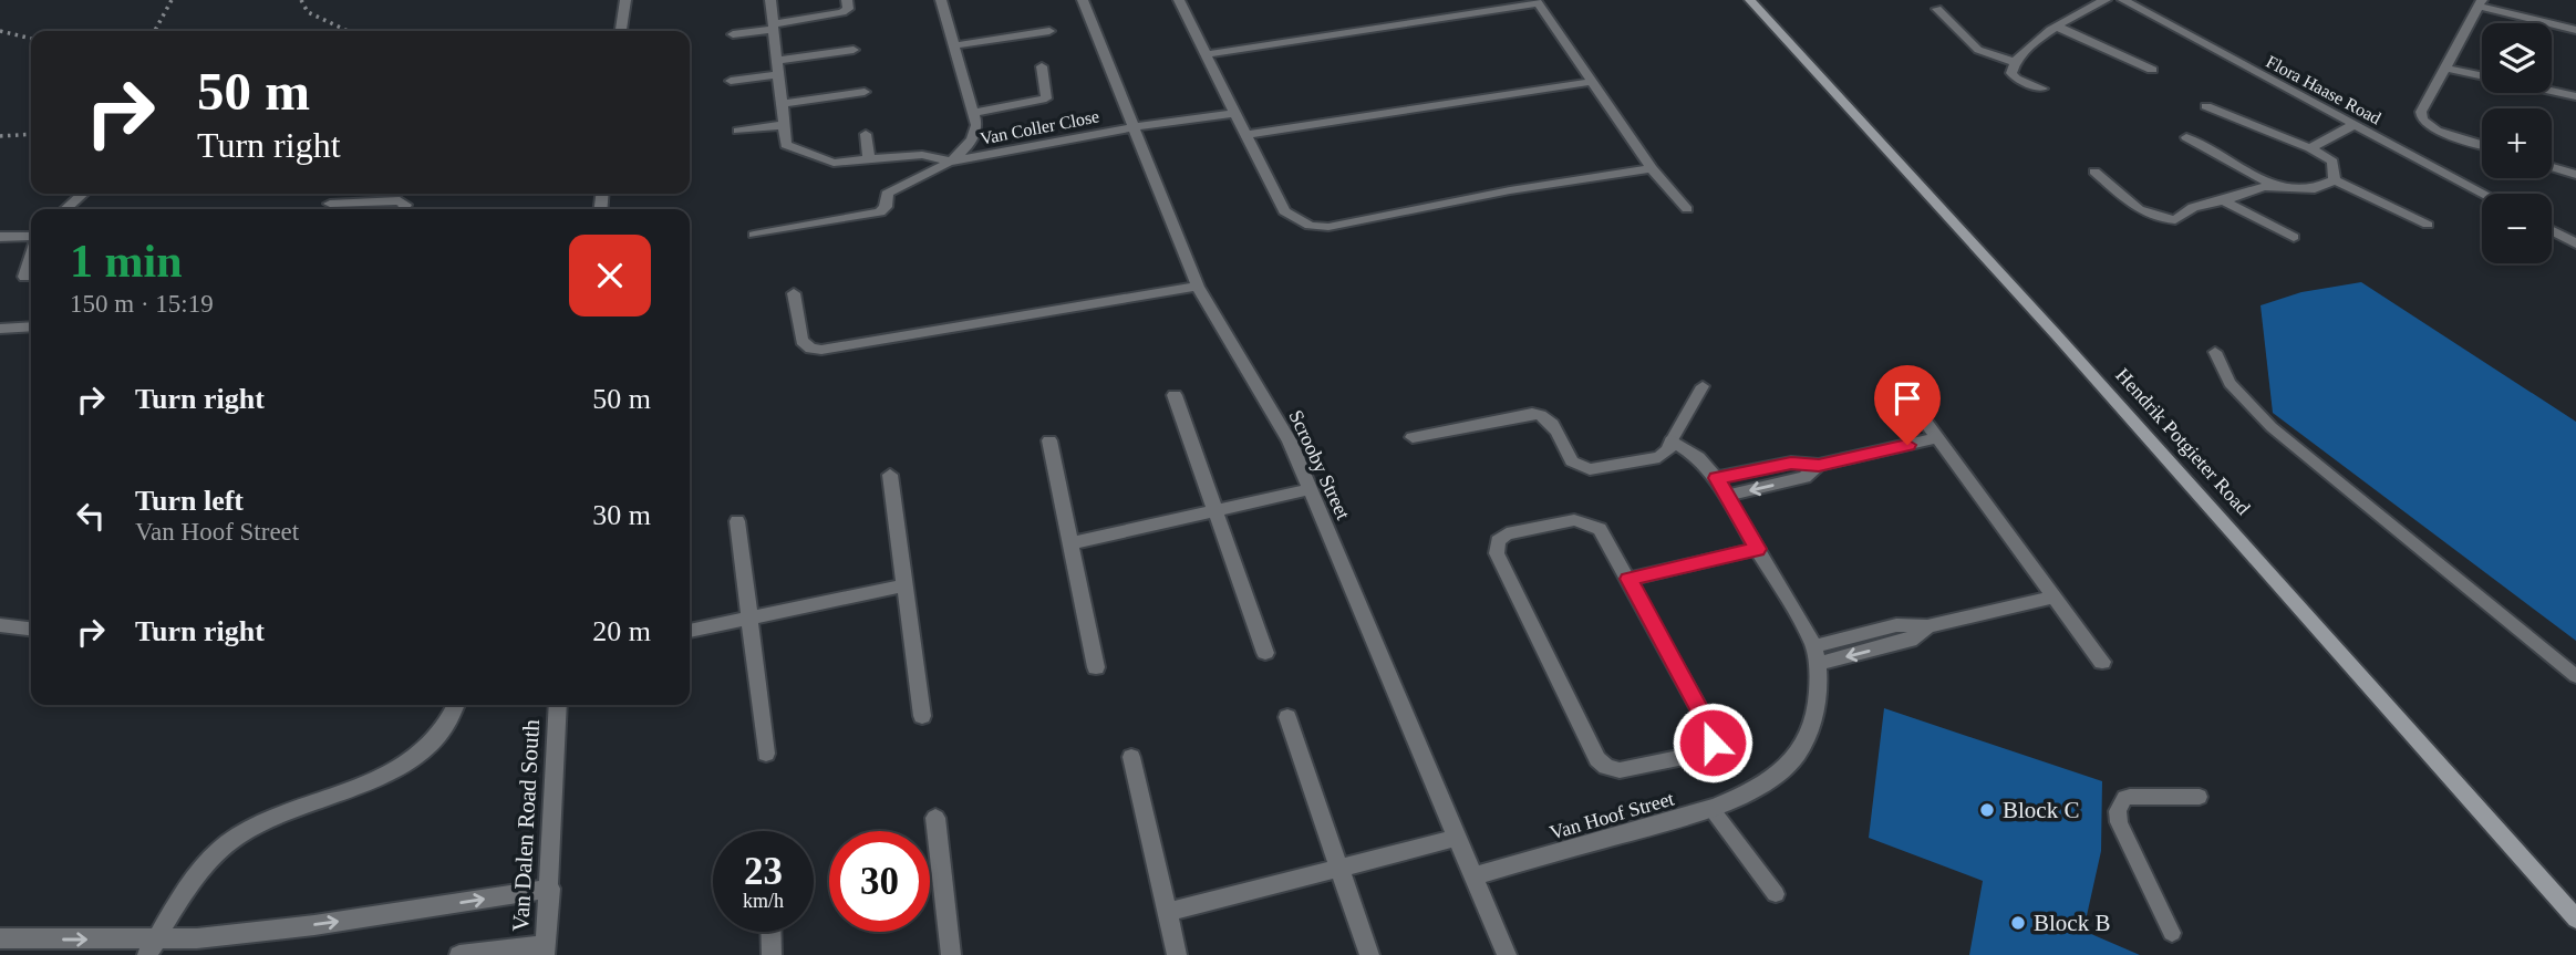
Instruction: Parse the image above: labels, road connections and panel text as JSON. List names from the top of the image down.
{
  "streets": {
    "main road": ["Hendrik Potgieter Road"],
    "street": [
      "Flora Haase Road",
      "Van Coller Close",
      "Scrooby Street",
      "Van Hoof Street",
      "Van Dalen Road South"
    ]
  },
  "crossings": [
    ["Van Coller Close", "Scrooby Street"],
    ["Scrooby Street", "Van Hoof Street"]
  ],
  "places": ["Block C", "Block B"],
  "page": {
    "map_buttons": ["+", "−"],
    "turn": ["50 m", "Turn right"],
    "heading": ["1 min", "150 m · 15:19"],
    "list": [
      {
        "name": "Turn right",
        "value": "50 m"
      },
      {
        "name": "Turn left",
        "note": "Van Hoof Street",
        "value": "30 m"
      },
      {
        "name": "Turn right",
        "value": "20 m"
      }
    ],
    "speed": "23 km/h",
    "limit": "30"
  }
}
